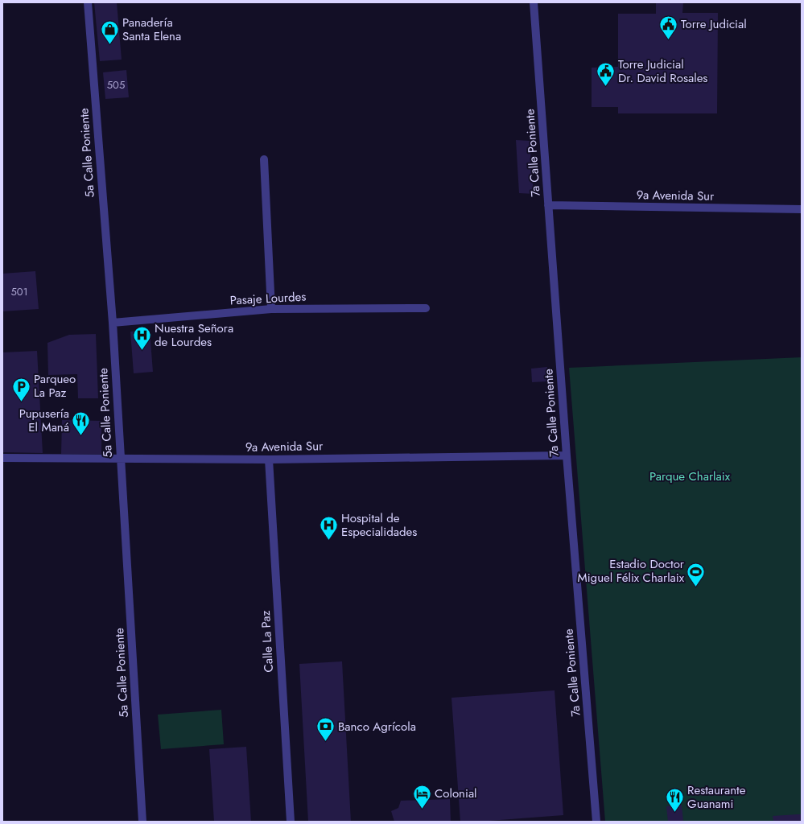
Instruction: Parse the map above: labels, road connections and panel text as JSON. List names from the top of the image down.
{
  "streets": {
    "street": [
      "5a Calle Poniente",
      "7a Calle Poniente",
      "9a Avenida Sur",
      "Pasaje Lourdes",
      "Calle La Paz"
    ]
  },
  "crossings": [
    ["5a Calle Poniente", "9a Avenida Sur"],
    ["5a Calle Poniente", "Pasaje Lourdes"],
    ["7a Calle Poniente", "9a Avenida Sur"],
    ["9a Avenida Sur", "Calle La Paz"]
  ],
  "parks": ["Parque Charlaix"],
  "places": {
    "public building": ["Torre Judicial", "Torre Judicial Dr. David Rosales"],
    "shop": ["Panadería Santa Elena"],
    "hospital": ["Nuestra Señora de Lourdes", "Hospital de Especialidades"],
    "parking": ["Parqueo La Paz"],
    "restaurant": ["Pupusería El Maná", "Restaurante Guanami"],
    "sports": ["Estadio Doctor Miguel Félix Charlaix"],
    "bank": ["Banco Agrícola"],
    "hotel": ["Colonial"]
  },
  "house_numbers": ["505", "501"]
}
